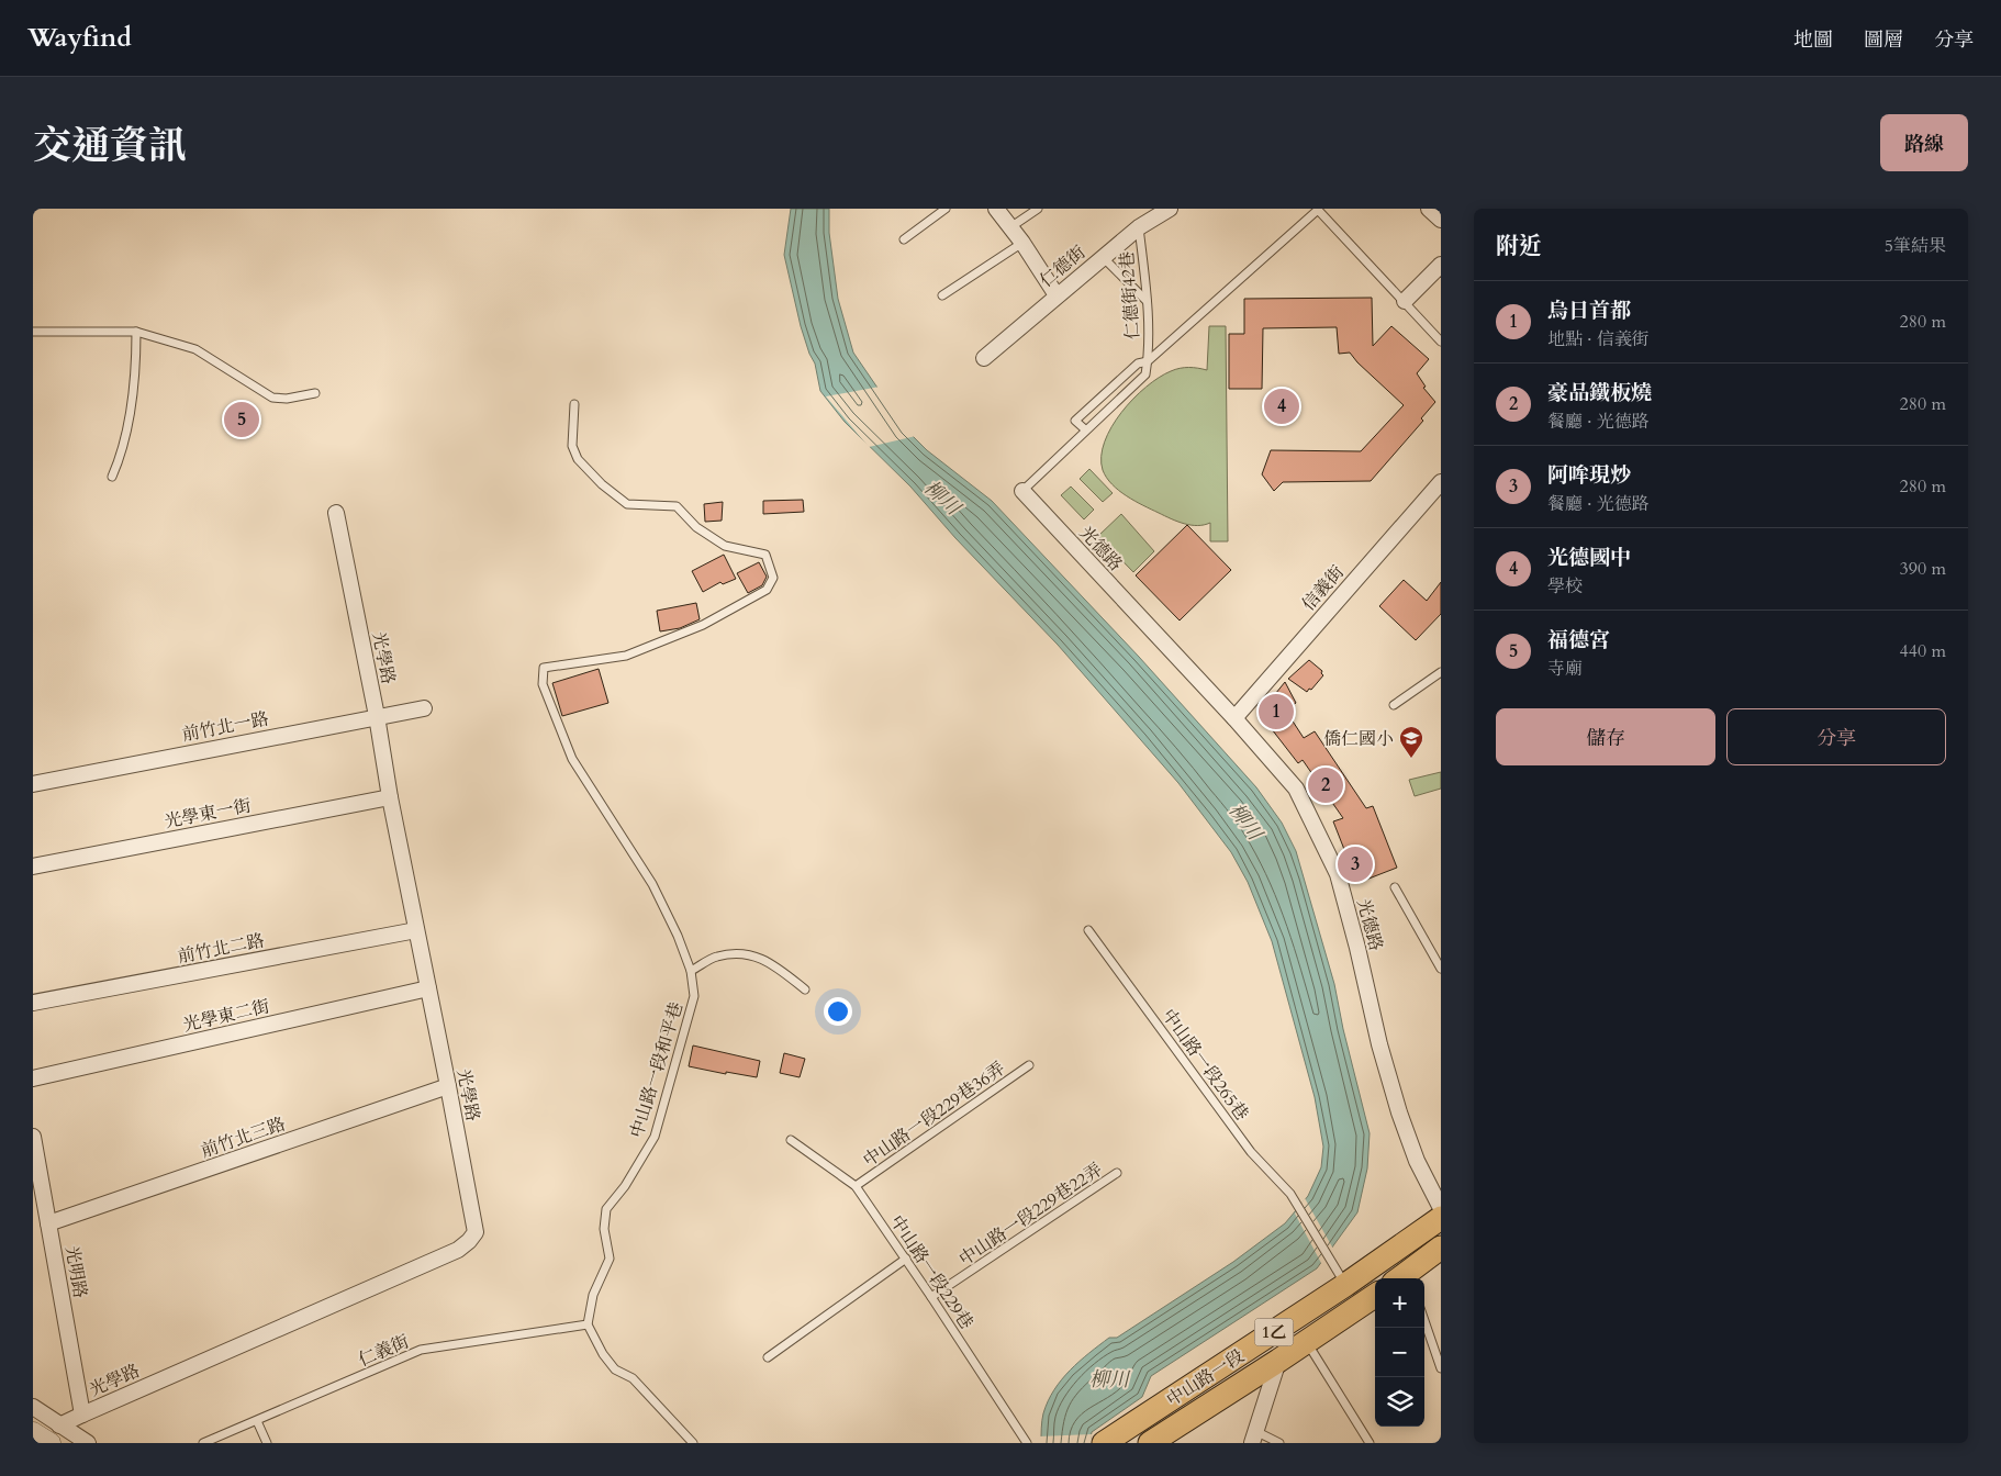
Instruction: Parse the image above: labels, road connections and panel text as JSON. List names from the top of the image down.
{
  "streets": {
    "main road": ["1乙", "中山路一段"],
    "street": [
      "仁德街",
      "光德路",
      "信義街",
      "光學路",
      "前竹北一路",
      "光學東一街",
      "前竹北二路",
      "光學東二街",
      "前竹北三路",
      "光明路"
    ],
    "lane": [
      "仁德街42巷",
      "中山路一段265巷",
      "中山路一段和平巷",
      "中山路一段229巷36弄",
      "中山路一段229巷22弄",
      "中山路一段229巷",
      "仁義街"
    ]
  },
  "crossings": [
    ["仁德街", "仁德街42巷"],
    ["光德路", "信義街"],
    ["光學路", "前竹北一路"],
    ["光學路", "光學東一街"],
    ["光學路", "前竹北二路"],
    ["光學路", "光學東二街"],
    ["光學路", "前竹北三路"],
    ["光學路", "光明路"],
    ["中山路一段265巷", "中山路一段"],
    ["中山路一段和平巷", "仁義街"],
    ["中山路一段229巷36弄", "中山路一段229巷"],
    ["前竹北三路", "光明路"],
    ["中山路一段229巷22弄", "中山路一段229巷"]
  ],
  "water": ["柳川"],
  "places": {
    "school or university": ["僑仁國小"]
  },
  "page": {
    "header": "Wayfind",
    "nav": ["地圖", "圖層", "分享"],
    "title": "交通資訊",
    "buttons": [
      "路線",
      ["儲存", "分享"]
    ],
    "heading": ["附近", "5筆結果"],
    "list": [
      {
        "mark": "1",
        "name": "烏日首都",
        "note": "地點 · 信義街",
        "value": "280 m"
      },
      {
        "mark": "2",
        "name": "豪品鐵板燒",
        "note": "餐廳 · 光德路",
        "value": "280 m"
      },
      {
        "mark": "3",
        "name": "阿哞現炒",
        "note": "餐廳 · 光德路",
        "value": "280 m"
      },
      {
        "mark": "4",
        "name": "光德國中",
        "note": "學校",
        "value": "390 m"
      },
      {
        "mark": "5",
        "name": "福德宮",
        "note": "寺廟",
        "value": "440 m"
      }
    ],
    "pins": [
      "4",
      "5",
      "1",
      "2",
      "3"
    ],
    "map_buttons": ["+", "−"]
  }
}
